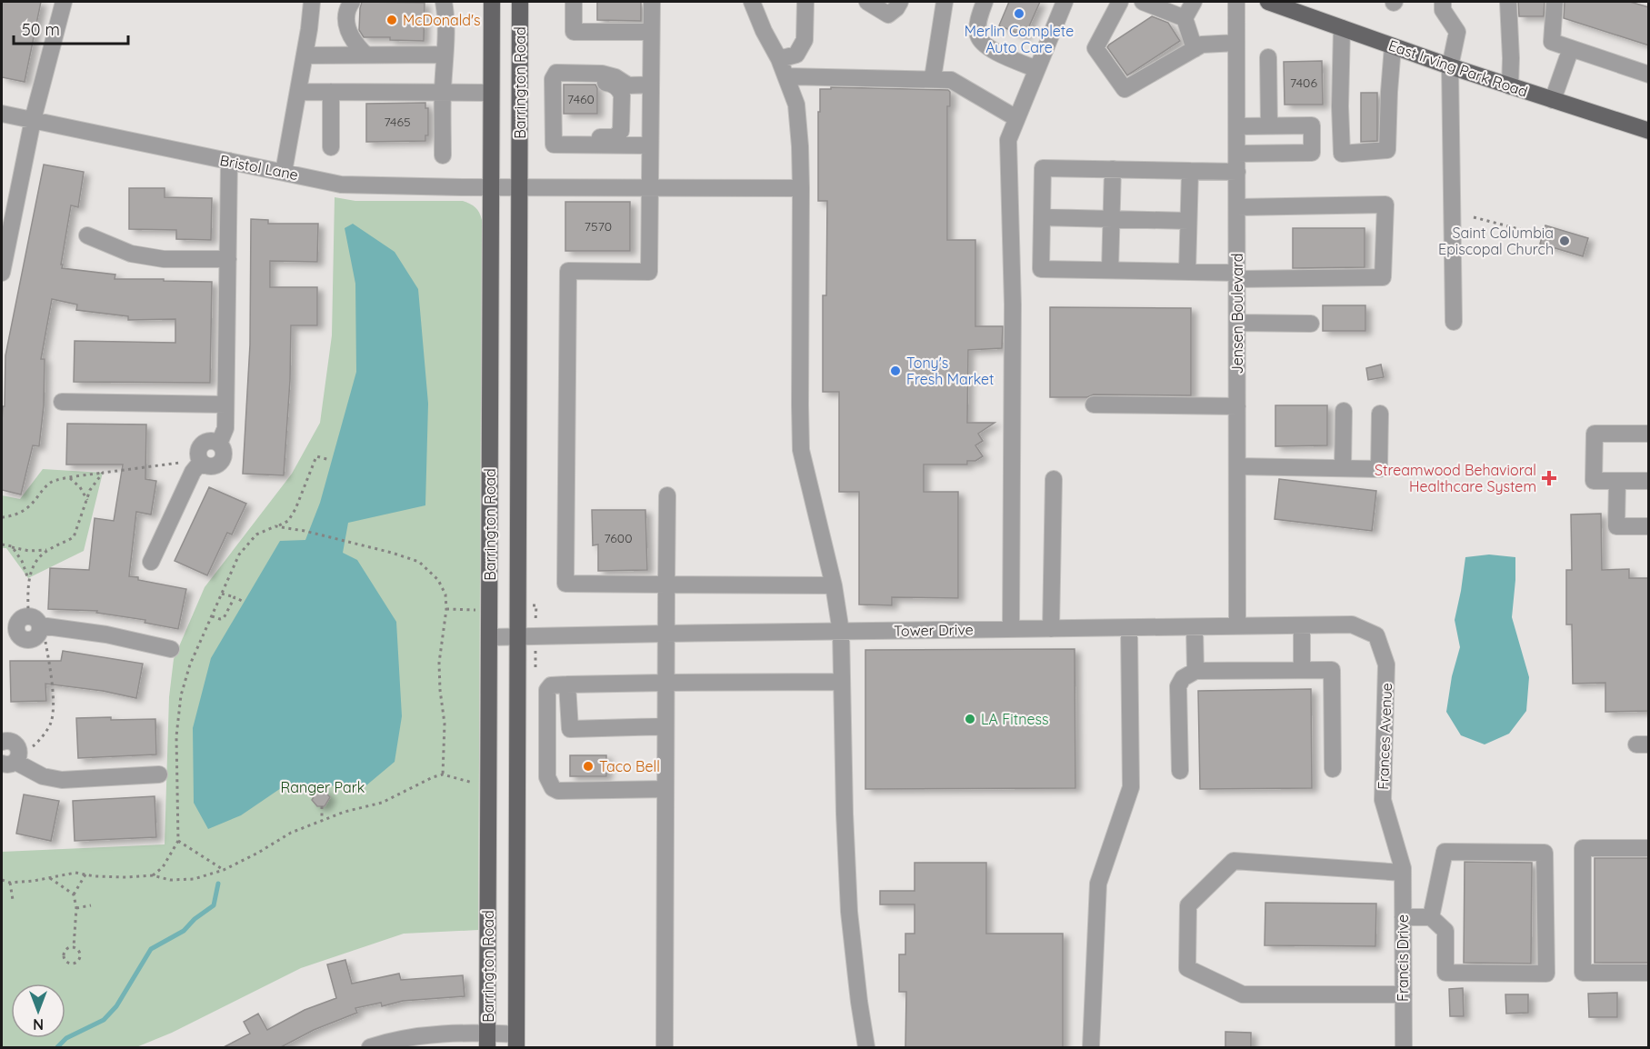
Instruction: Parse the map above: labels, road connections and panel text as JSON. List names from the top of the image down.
{
  "streets": {
    "main road": ["East Irving Park Road", "Barrington Road"],
    "street": [
      "Bristol Lane",
      "Jensen Boulevard",
      "Tower Drive",
      "Frances Avenue",
      "Francis Drive"
    ]
  },
  "crossings": [
    ["Barrington Road", "Bristol Lane"],
    ["Barrington Road", "Tower Drive"],
    ["Jensen Boulevard", "Tower Drive"],
    ["Tower Drive", "Frances Avenue"],
    ["Frances Avenue", "Francis Drive"]
  ],
  "parks": ["Ranger Park"],
  "places": {
    "other": [
      "Merlin Complete Auto Care",
      "McDonald's",
      "Saint Columbia Episcopal Church",
      "Tony's Fresh Market",
      "LA Fitness",
      "Taco Bell"
    ],
    "health": ["Streamwood Behavioral Healthcare System"]
  },
  "house_numbers": [
    "7406",
    "7460",
    "7465",
    "7570",
    "7600"
  ],
  "scale_bar": "50 m",
  "north": "bottom"
}
